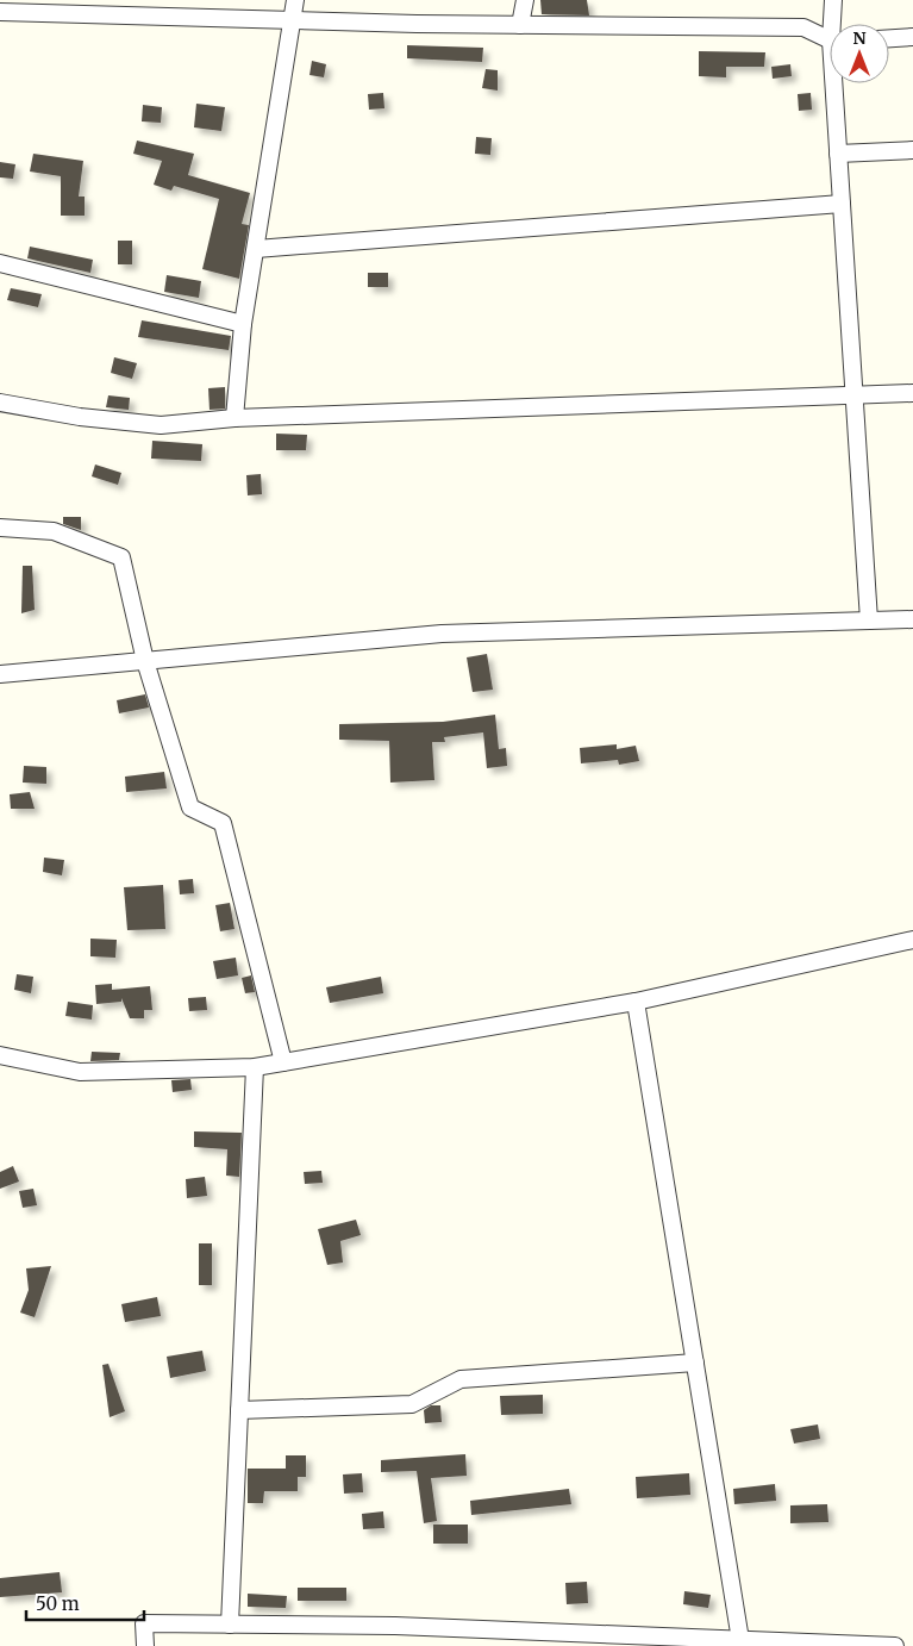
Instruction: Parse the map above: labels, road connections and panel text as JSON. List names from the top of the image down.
{
  "scale_bar": "50 m",
  "north": "top"
}
